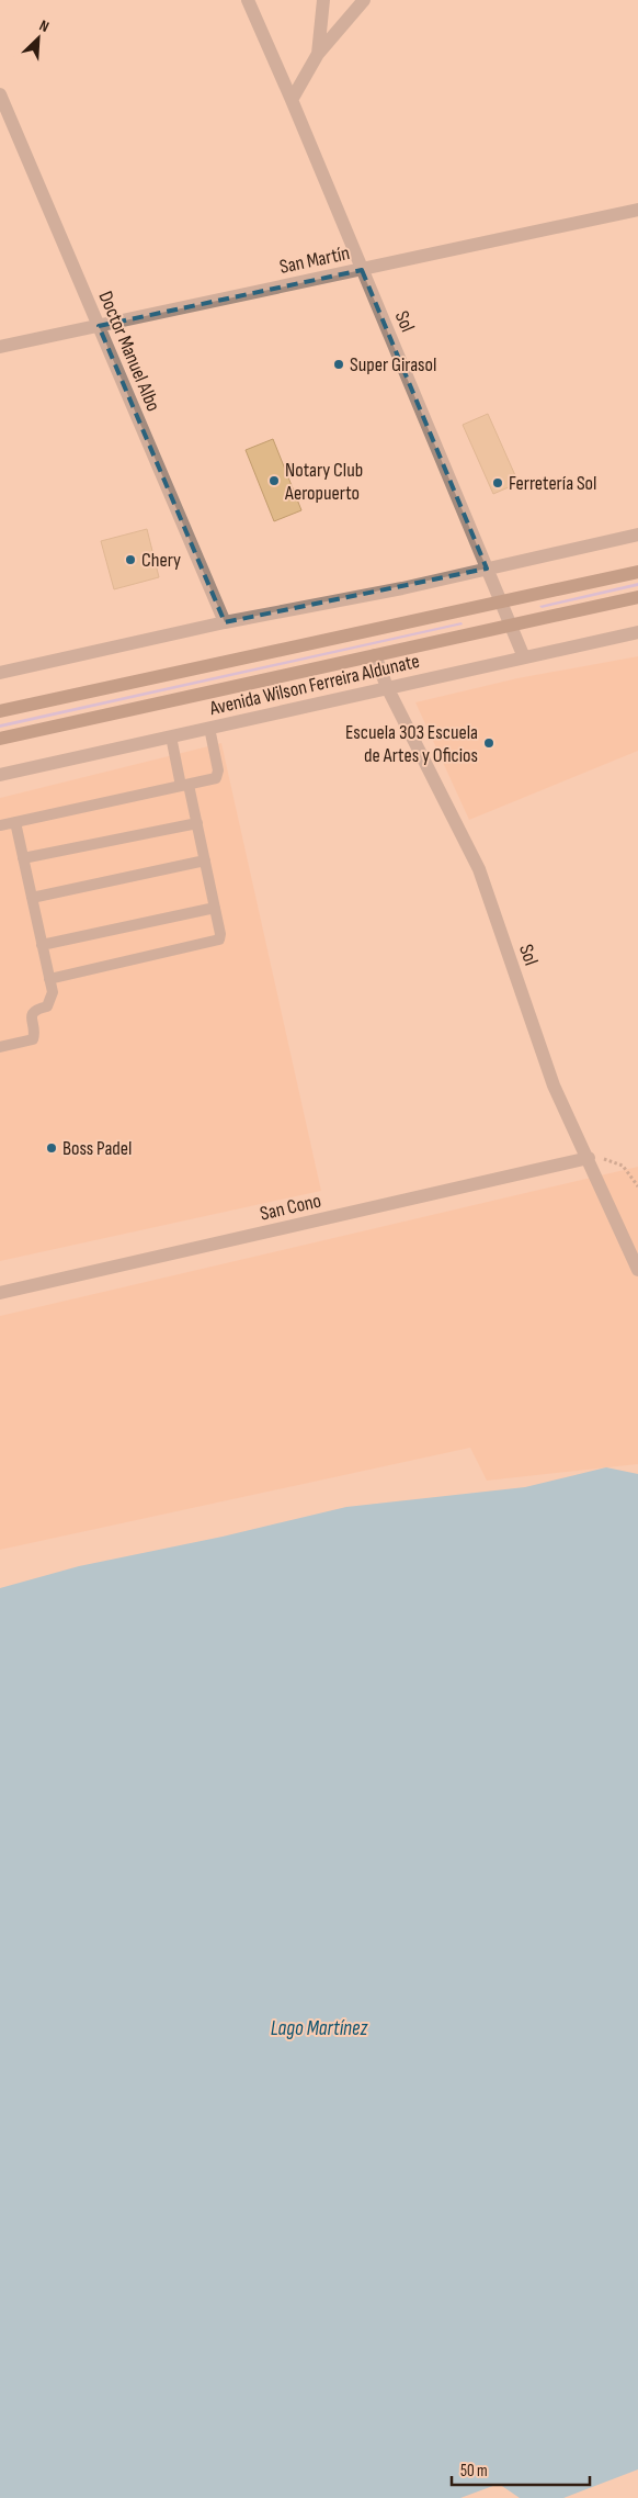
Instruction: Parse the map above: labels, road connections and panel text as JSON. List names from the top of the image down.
{
  "streets": {
    "main road": ["Avenida Wilson Ferreira Aldunate"],
    "street": [
      "San Martín",
      "Sol",
      "Doctor Manuel Albo",
      "San Cono"
    ]
  },
  "crossings": [
    ["San Martín", "Sol"],
    ["San Martín", "Doctor Manuel Albo"],
    ["Sol", "Avenida Wilson Ferreira Aldunate"],
    ["Sol", "San Cono"]
  ],
  "water": ["Lago Martínez"],
  "places": [
    "Super Girasol",
    "Notary Club Aeropuerto",
    "Ferretería Sol",
    "Chery",
    "Escuela 303 Escuela de Artes y Oficios",
    "Boss Padel"
  ],
  "scale_bar": "50 m",
  "north": "top right"
}
